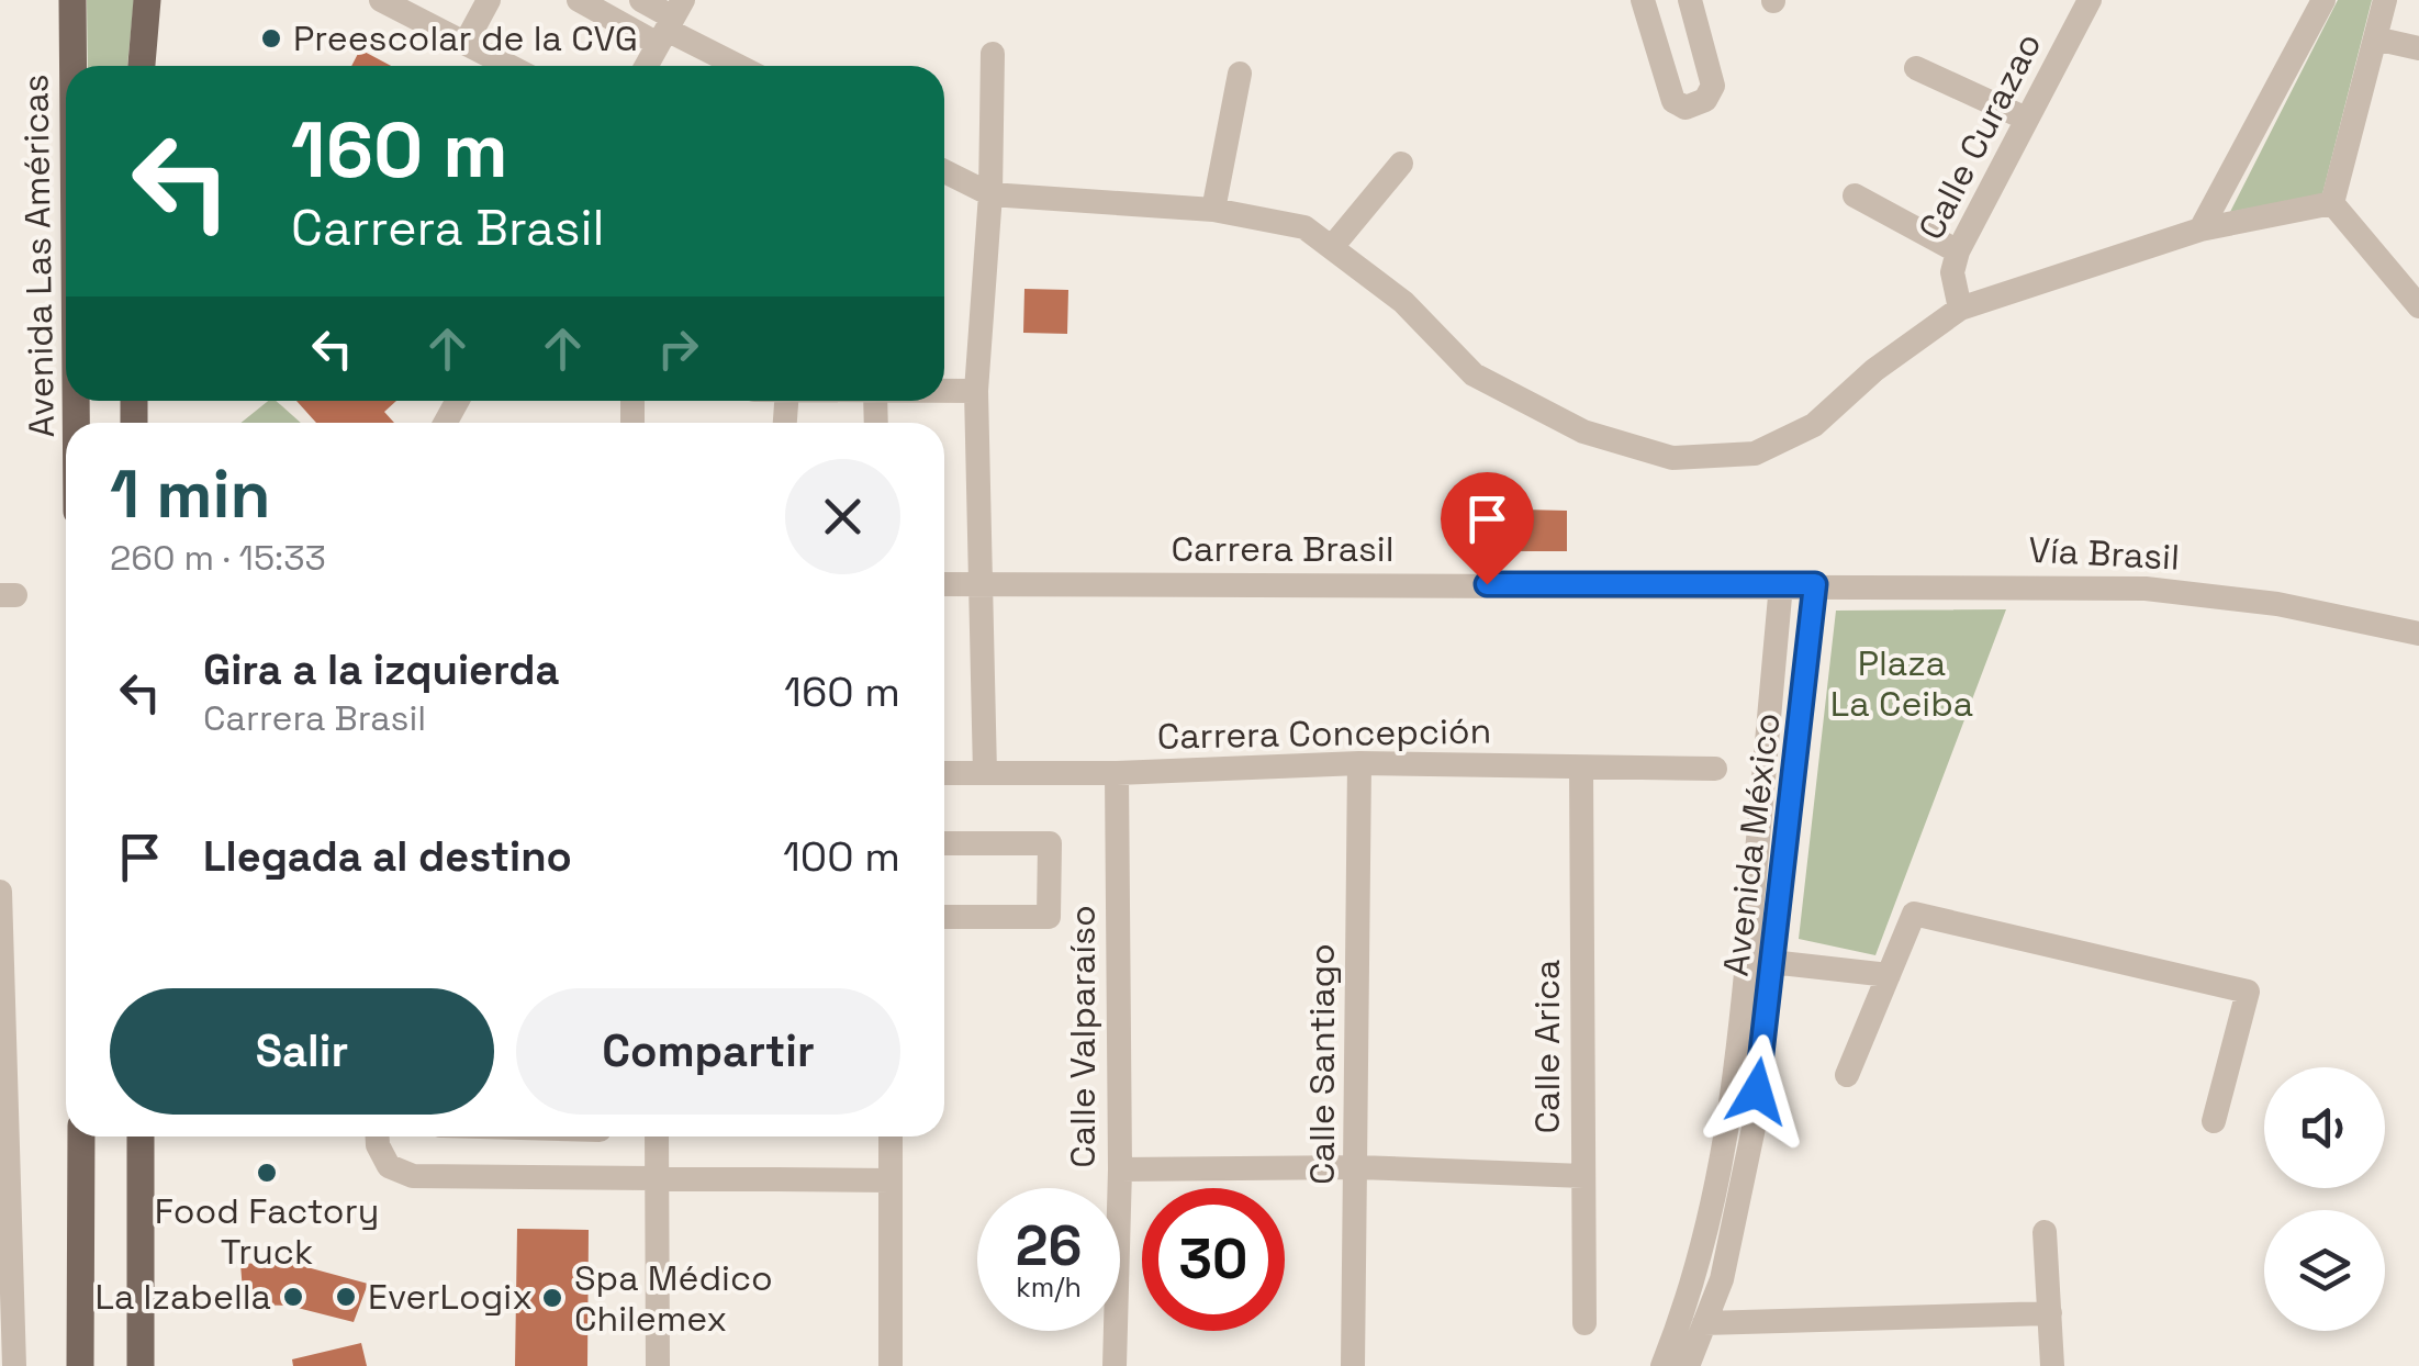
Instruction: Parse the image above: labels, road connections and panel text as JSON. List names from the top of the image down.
{
  "streets": {
    "main road": ["Avenida Las Américas"],
    "street": [
      "Calle Curazao",
      "Carrera Brasil",
      "Vía Brasil",
      "Carrera Concepción",
      "Avenida México",
      "Calle Valparaíso",
      "Calle Arica",
      "Calle Santiago"
    ]
  },
  "crossings": [
    ["Carrera Brasil", "Vía Brasil"],
    ["Carrera Brasil", "Avenida México"],
    ["Vía Brasil", "Avenida México"],
    ["Carrera Concepción", "Calle Valparaíso"],
    ["Carrera Concepción", "Calle Arica"],
    ["Carrera Concepción", "Calle Santiago"]
  ],
  "parks": ["Plaza La Ceiba"],
  "places": [
    "Preescolar de la CVG",
    "Food Factory Truck",
    "La Izabella",
    "EverLogix",
    "Spa Médico Chilemex"
  ],
  "page": {
    "turn": ["160 m", "Carrera Brasil"],
    "heading": ["1 min", "260 m · 15:33"],
    "list": [
      {
        "name": "Gira a la izquierda",
        "note": "Carrera Brasil",
        "value": "160 m"
      },
      {
        "name": "Llegada al destino",
        "value": "100 m"
      }
    ],
    "buttons": ["Salir", "Compartir"],
    "speed": "26 km/h",
    "limit": "30"
  }
}
